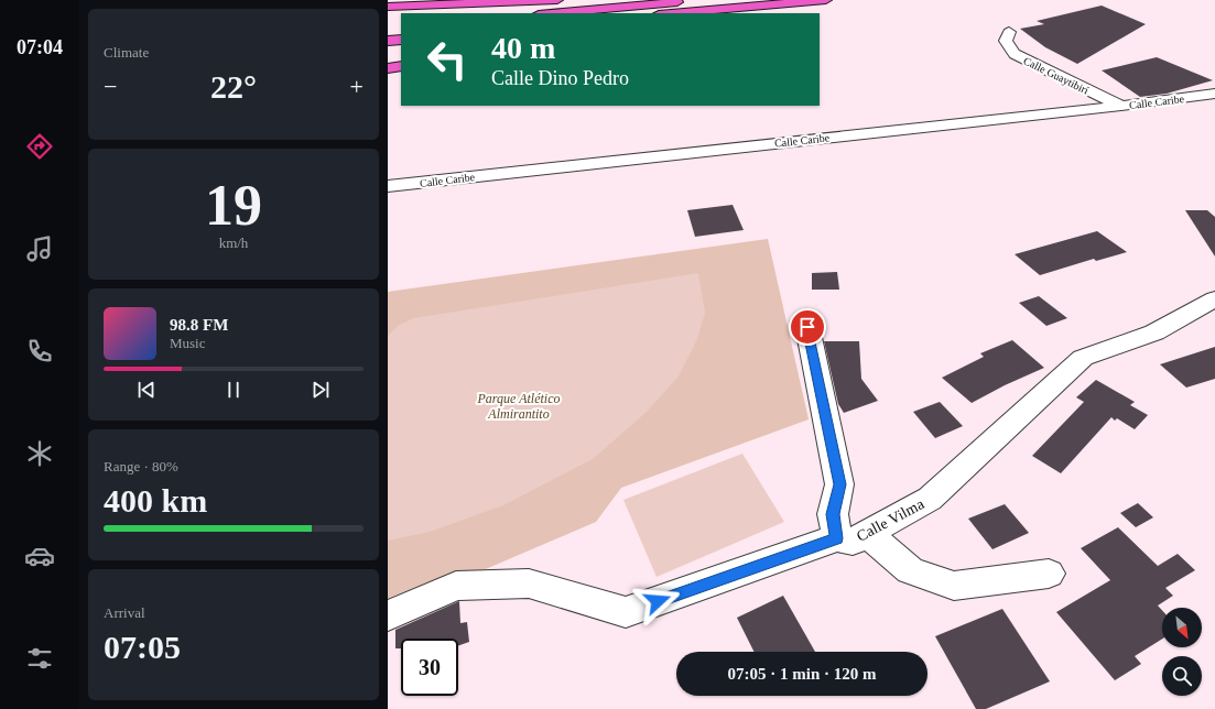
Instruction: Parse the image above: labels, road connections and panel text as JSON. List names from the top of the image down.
{
  "streets": {
    "street": ["Calle Guaytibirí", "Calle Caribe", "Calle Vilma"]
  },
  "crossings": [
    ["Calle Guaytibirí", "Calle Caribe"]
  ],
  "parks": ["Parque Atlético Almirantito"],
  "north": "bottom right",
  "page": {
    "tabs": "07:04",
    "tile": [
      "Climate",
      ["19", "km/h"],
      ["Range · 80%", "400 km"],
      ["Arrival", "07:05"]
    ],
    "turn": ["40 m", "Calle Dino Pedro"],
    "heat": ["−", "22°", "+"],
    "song": ["98.8 FM", "Music"],
    "limit": "30",
    "trip": "07:05 · 1 min · 120 m"
  }
}
